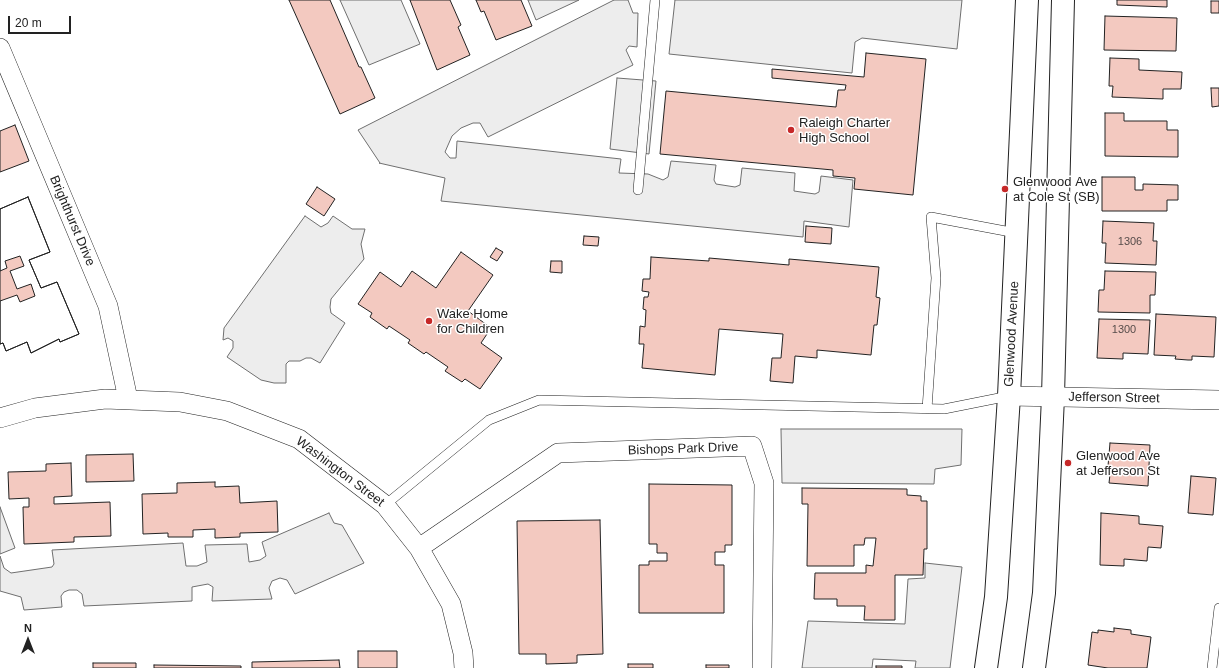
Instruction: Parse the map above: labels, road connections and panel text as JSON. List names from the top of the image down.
{
  "streets": {
    "main road": ["Glenwood Avenue"],
    "street": [
      "Brighthurst Drive",
      "Jefferson Street",
      "Bishops Park Drive",
      "Washington Street"
    ]
  },
  "crossings": [
    ["Brighthurst Drive", "Washington Street"],
    ["Glenwood Avenue", "Jefferson Street"],
    ["Bishops Park Drive", "Washington Street"]
  ],
  "places": [
    "Raleigh Charter High School",
    "Glenwood Ave at Cole St (SB)",
    "Wake Home for Children",
    "Glenwood Ave at Jefferson St"
  ],
  "house_numbers": ["1306", "1300"],
  "scale_bar": "20 m",
  "north": "top"
}
